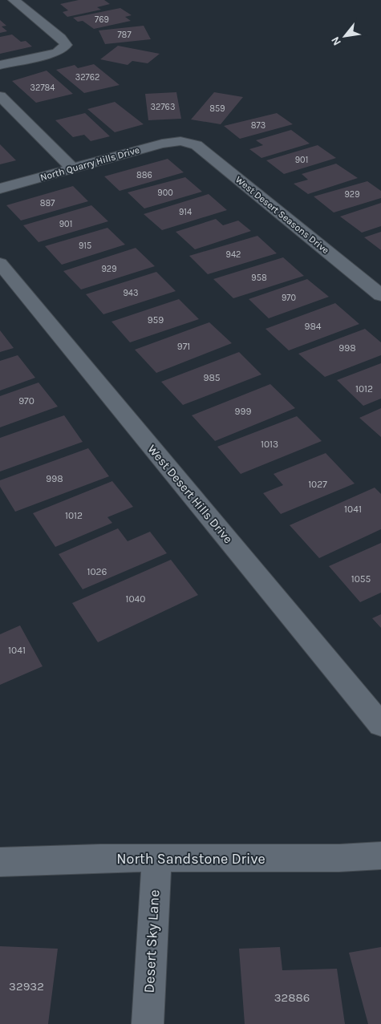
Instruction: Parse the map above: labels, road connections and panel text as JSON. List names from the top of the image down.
{
  "streets": {
    "street": [
      "North Quarry Hills Drive",
      "West Desert Seasons Drive",
      "West Desert Hills Drive",
      "North Sandstone Drive",
      "Desert Sky Lane"
    ]
  },
  "crossings": [
    ["North Quarry Hills Drive", "West Desert Seasons Drive"],
    ["North Sandstone Drive", "Desert Sky Lane"]
  ],
  "house_numbers": [
    "769",
    "787",
    "32762",
    "32784",
    "32763",
    "859",
    "873",
    "901",
    "886",
    "900",
    "929",
    "887",
    "914",
    "901",
    "915",
    "942",
    "929",
    "958",
    "943",
    "970",
    "959",
    "984",
    "971",
    "998",
    "985",
    "1012",
    "970",
    "999",
    "1013",
    "998",
    "1027",
    "1041",
    "1012",
    "1026",
    "1055",
    "1040",
    "1041",
    "32932",
    "32886"
  ],
  "north": "bottom left"
}
